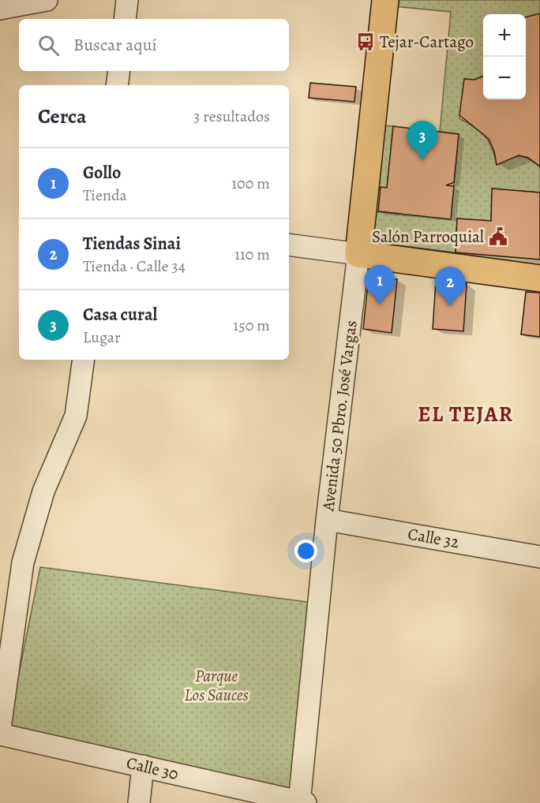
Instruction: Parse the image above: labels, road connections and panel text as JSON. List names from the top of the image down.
{
  "streets": {
    "main road": ["Avenida 50 Pbro. José Vargas"],
    "street": ["Calle 32", "Calle 30"]
  },
  "crossings": [
    ["Avenida 50 Pbro. José Vargas", "Calle 32"],
    ["Avenida 50 Pbro. José Vargas", "Calle 30"]
  ],
  "districts": ["EL TEJAR"],
  "parks": ["Parque Los Sauces"],
  "places": {
    "bus stop": ["Tejar-Cartago"],
    "public building": ["Salón Parroquial"]
  },
  "page": {
    "map_buttons": ["+", "−"],
    "search": "Buscar aquí",
    "heading": ["Cerca", "3 resultados"],
    "pins": ["3", "1", "2"],
    "list": [
      {
        "mark": "1",
        "name": "Gollo",
        "note": "Tienda",
        "value": "100 m"
      },
      {
        "mark": "2",
        "name": "Tiendas Sinai",
        "note": "Tienda · Calle 34",
        "value": "110 m"
      },
      {
        "mark": "3",
        "name": "Casa cural",
        "note": "Lugar",
        "value": "150 m"
      }
    ]
  }
}
